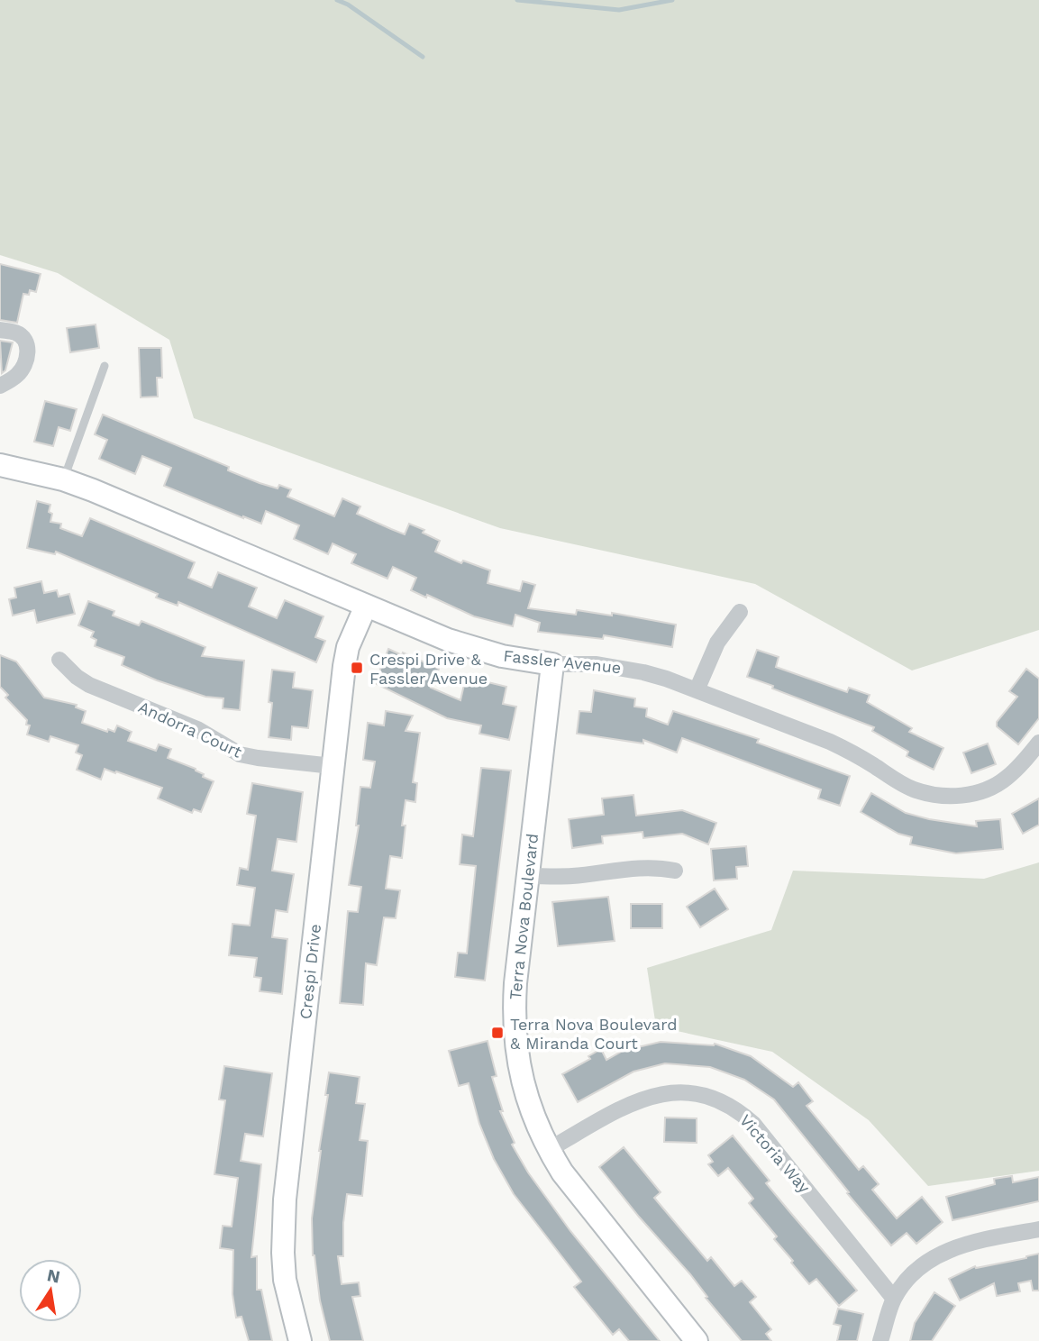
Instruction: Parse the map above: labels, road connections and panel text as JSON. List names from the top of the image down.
{
  "streets": {
    "street": [
      "Fassler Avenue",
      "Andorra Court",
      "Terra Nova Boulevard",
      "Crespi Drive",
      "Victoria Way"
    ]
  },
  "crossings": [
    ["Fassler Avenue", "Terra Nova Boulevard"],
    ["Fassler Avenue", "Crespi Drive"],
    ["Andorra Court", "Crespi Drive"],
    ["Terra Nova Boulevard", "Victoria Way"]
  ],
  "places": {
    "transit": ["Crespi Drive & Fassler Avenue", "Terra Nova Boulevard & Miranda Court"]
  },
  "north": "top"
}
